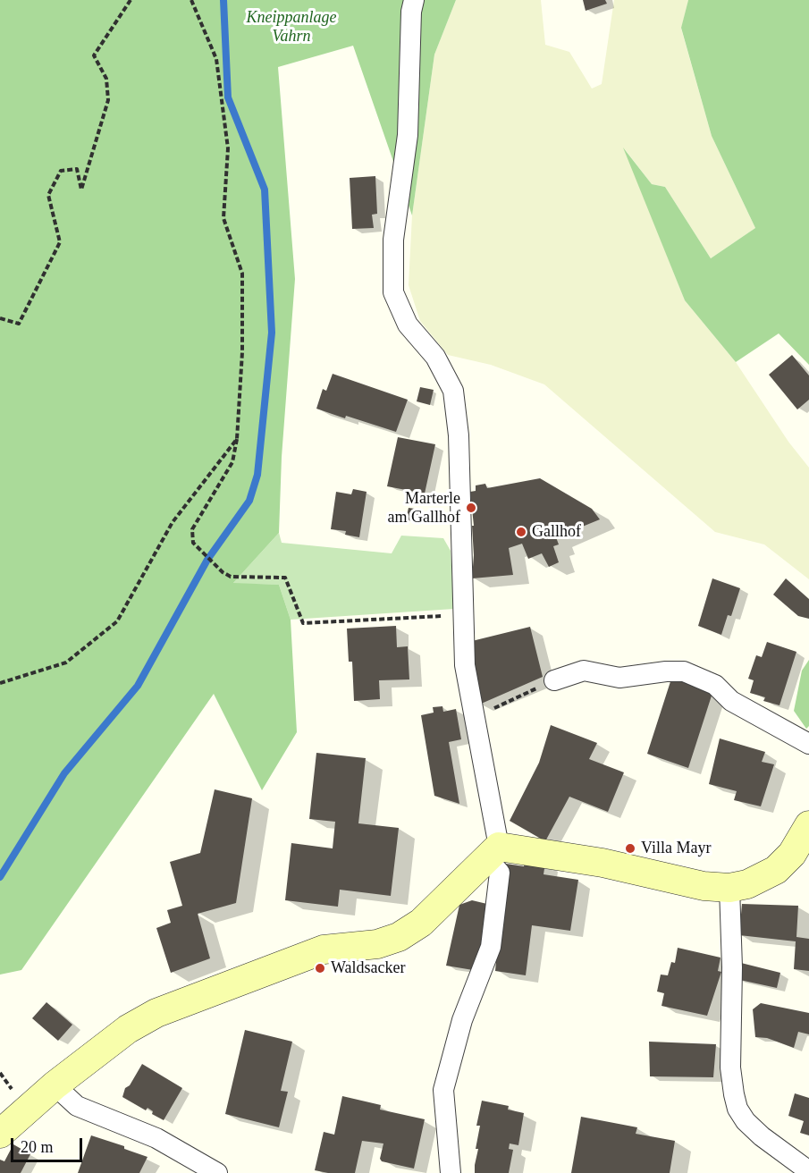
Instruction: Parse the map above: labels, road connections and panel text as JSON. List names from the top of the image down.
{
  "parks": ["Kneippanlage Vahrn"],
  "places": [
    "Marterle am Gallhof",
    "Gallhof",
    "Villa Mayr",
    "Waldsacker"
  ],
  "scale_bar": "20 m"
}
